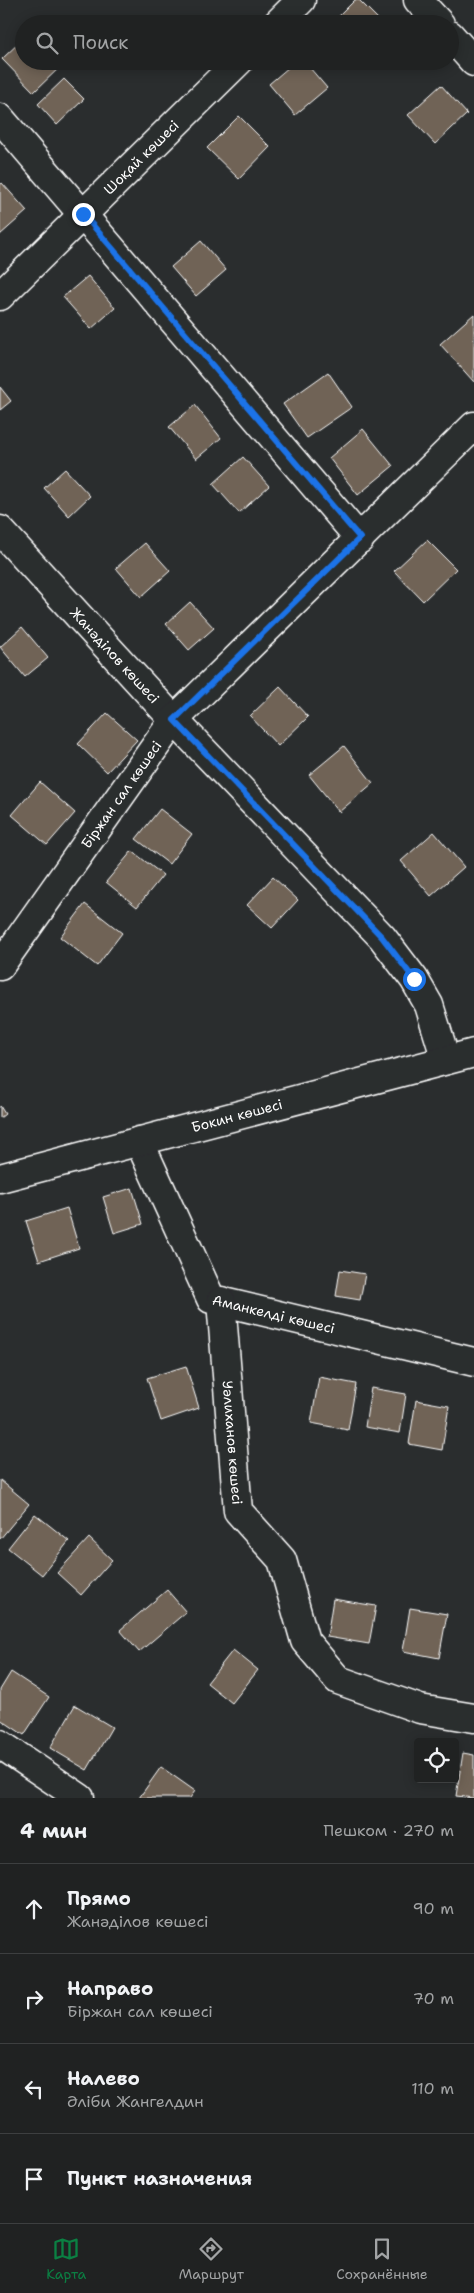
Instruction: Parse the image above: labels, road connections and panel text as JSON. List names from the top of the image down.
{
  "streets": {
    "street": [
      "Шоқай көшесі",
      "Жанәділов көшесі",
      "Біржан сал көшесі",
      "Бокин көшесі",
      "Аманкелді көшесі",
      "Уәлиханов көшесі"
    ]
  },
  "crossings": [
    ["Жанәділов көшесі", "Біржан сал көшесі"],
    ["Жанәділов көшесі", "Бокин көшесі"],
    ["Бокин көшесі", "Аманкелді көшесі"],
    ["Аманкелді көшесі", "Уәлиханов көшесі"]
  ],
  "page": {
    "search": "Поиск",
    "heading": ["4 мин", "Пешком · 270 m"],
    "list": [
      ["Прямо", "Жанәділов көшесі", "90 m"],
      ["Направо", "Біржан сал көшесі", "70 m"],
      ["Налево", "Әліби Жангелдин", "110 m"],
      "Пункт назначения"
    ],
    "nav": ["Карта", "Маршрут", "Сохранённые"]
  }
}
